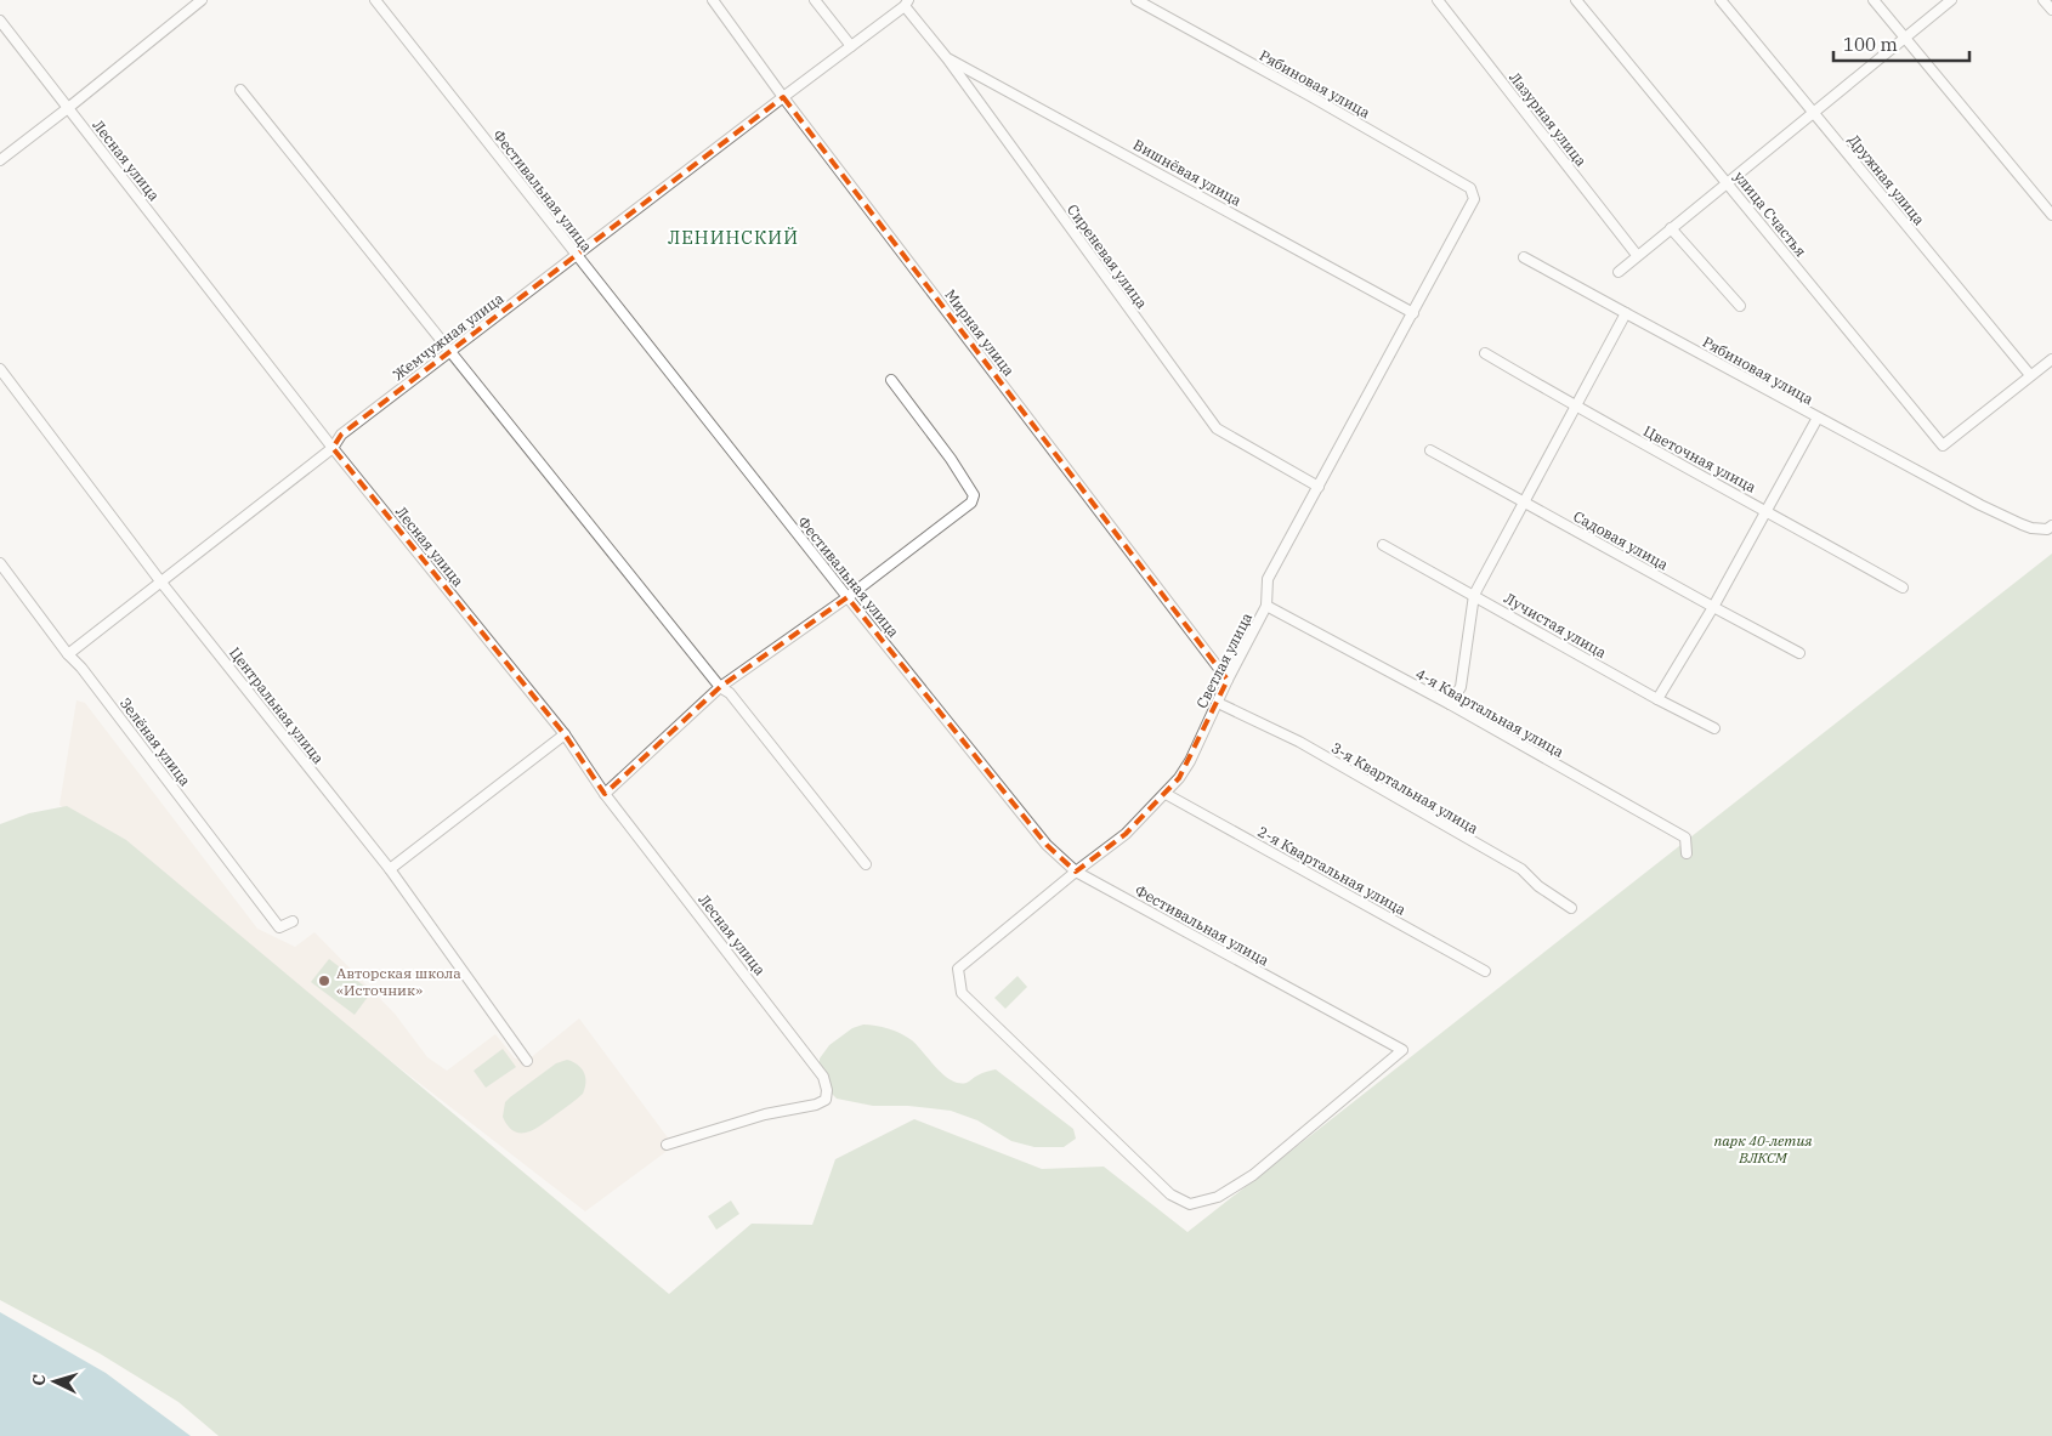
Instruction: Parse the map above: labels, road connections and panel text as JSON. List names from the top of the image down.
{
  "streets": {
    "street": [
      "Рябиновая улица",
      "Лазурная улица",
      "Лесная улица",
      "Вишнёвая улица",
      "Дружная улица",
      "Фестивальная улица",
      "улица Счастья",
      "Сиреневая улица",
      "Мирная улица",
      "Жемчужная улица",
      "Цветочная улица",
      "Садовая улица",
      "Лучистая улица",
      "Светлая улица",
      "Центральная улица",
      "4-я Квартальная улица",
      "Зелёная улица",
      "3-я Квартальная улица",
      "2-я Квартальная улица"
    ]
  },
  "crossings": [
    ["Рябиновая улица", "Светлая улица"],
    ["Лесная улица", "Жемчужная улица"],
    ["Вишнёвая улица", "Сиреневая улица"],
    ["Вишнёвая улица", "Светлая улица"],
    ["Дружная улица", "улица Счастья"],
    ["Фестивальная улица", "Жемчужная улица"],
    ["Фестивальная улица", "Светлая улица"],
    ["Сиреневая улица", "Жемчужная улица"],
    ["Сиреневая улица", "Светлая улица"],
    ["Мирная улица", "Жемчужная улица"],
    ["Мирная улица", "Светлая улица"],
    ["Жемчужная улица", "Центральная улица"],
    ["Жемчужная улица", "Зелёная улица"],
    ["Светлая улица", "4-я Квартальная улица"],
    ["Светлая улица", "3-я Квартальная улица"],
    ["Светлая улица", "2-я Квартальная улица"]
  ],
  "districts": ["ЛЕНИНСКИЙ"],
  "parks": ["парк 40-летия ВЛКСМ"],
  "places": ["Авторская школа «Источник»"],
  "scale_bar": "100 m",
  "north": "left"
}
